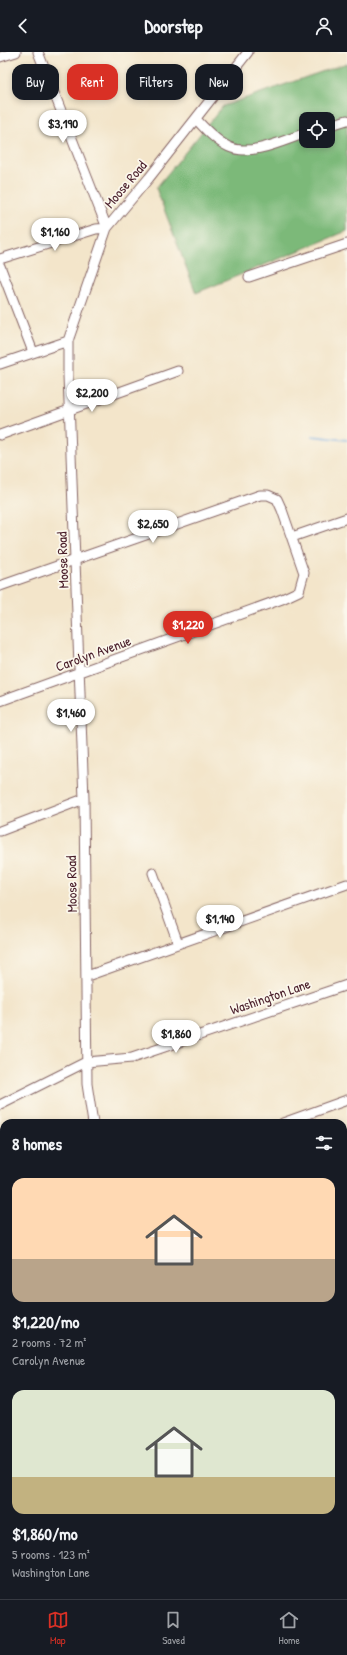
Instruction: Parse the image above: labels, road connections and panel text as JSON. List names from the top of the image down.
{
  "streets": {
    "street": ["Moose Road", "Carolyn Avenue", "Washington Lane"]
  },
  "crossings": [
    ["Moose Road", "Carolyn Avenue"],
    ["Moose Road", "Washington Lane"]
  ],
  "page": {
    "header": "Doorstep",
    "chip": [
      "Buy",
      "Rent",
      "Filters",
      "New"
    ],
    "price": [
      "$3,190",
      "$1,160",
      "$2,200",
      "$2,650",
      "$1,220",
      "$1,460",
      "$1,140",
      "$1,860"
    ],
    "heading": "8 homes",
    "list": [
      {
        "name": "$1,220/mo",
        "note": "2 rooms · 72 m² · Carolyn Avenue"
      },
      {
        "name": "$1,860/mo",
        "note": "5 rooms · 123 m² · Washington Lane"
      }
    ],
    "tabs": ["Map", "Saved", "Home"]
  }
}
